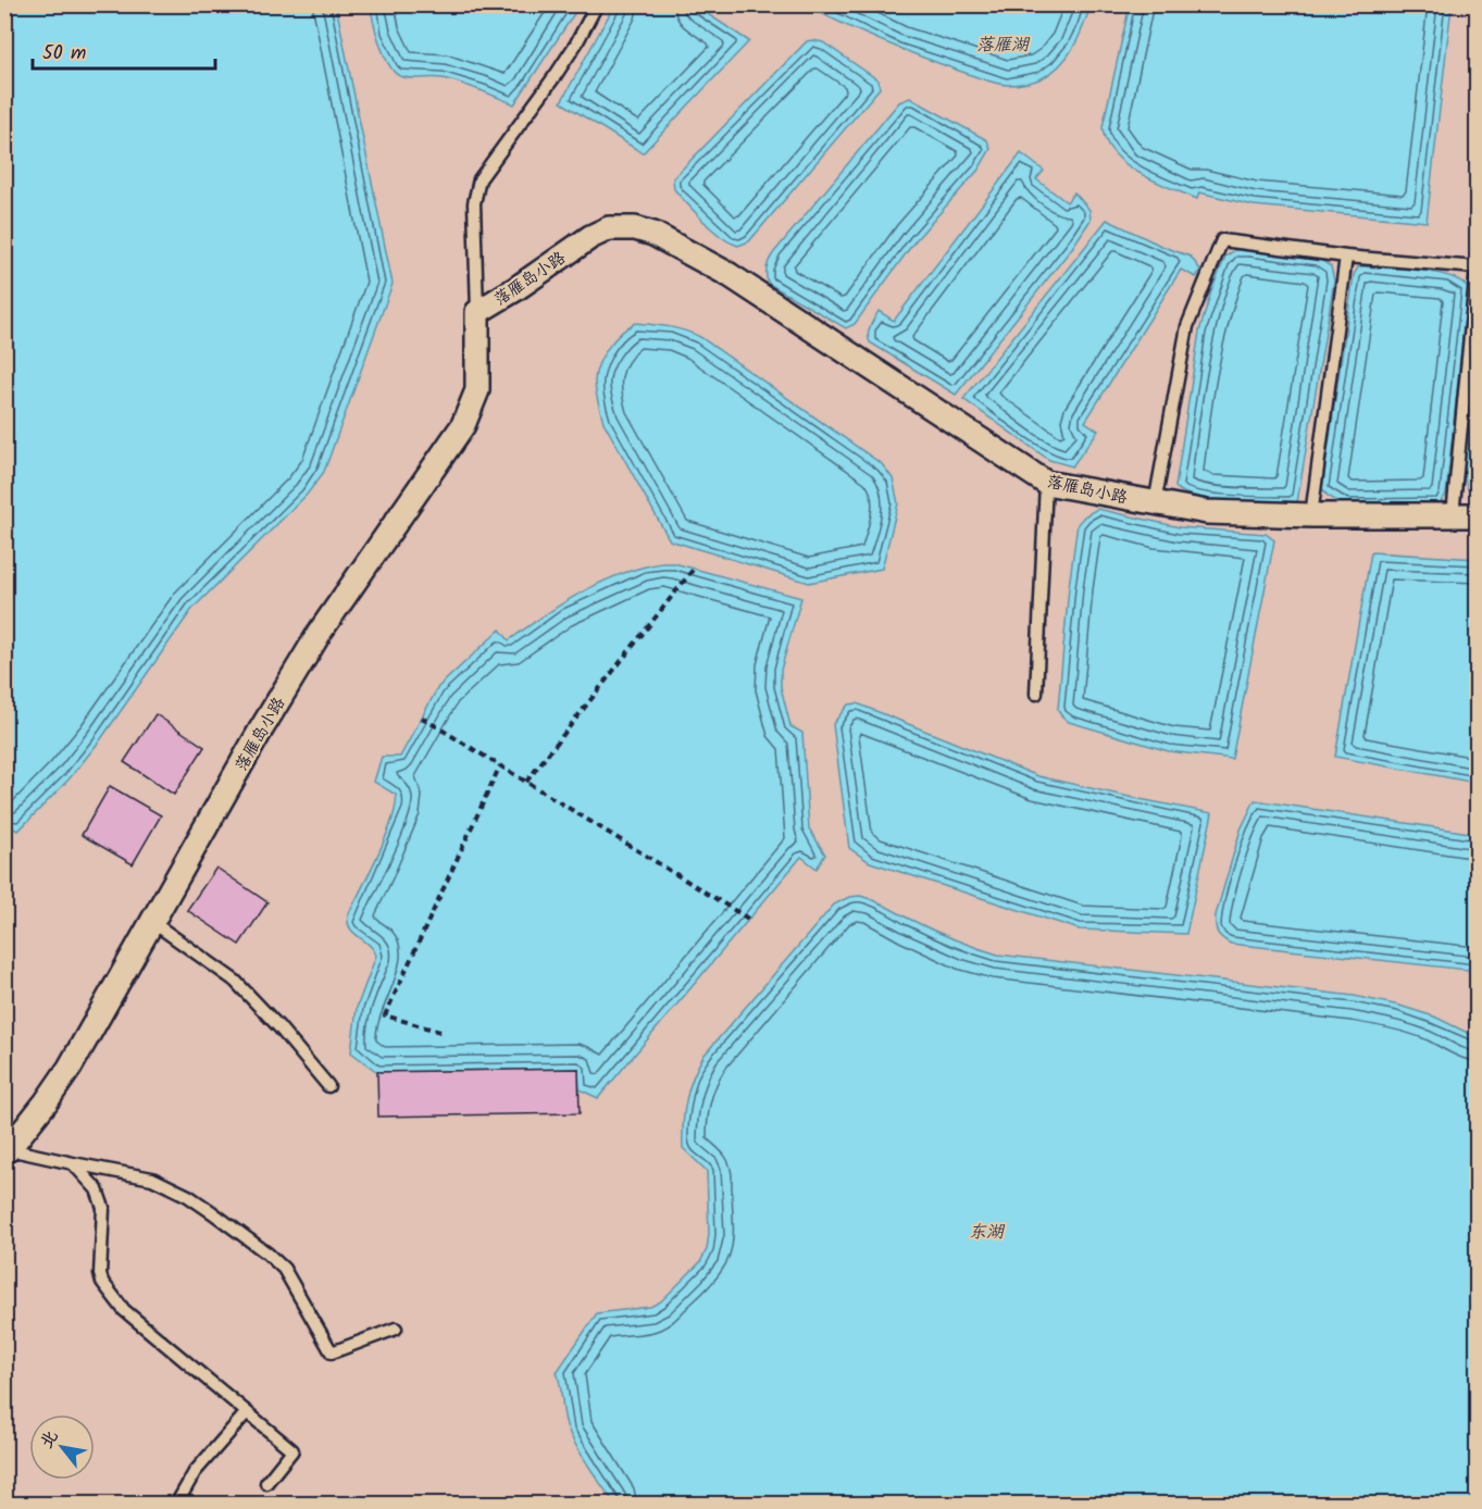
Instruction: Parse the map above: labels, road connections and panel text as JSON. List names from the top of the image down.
{
  "streets": {
    "street": ["落雁岛小路"]
  },
  "water": ["落雁湖", "东湖"],
  "scale_bar": "50 m",
  "north": "top left"
}
